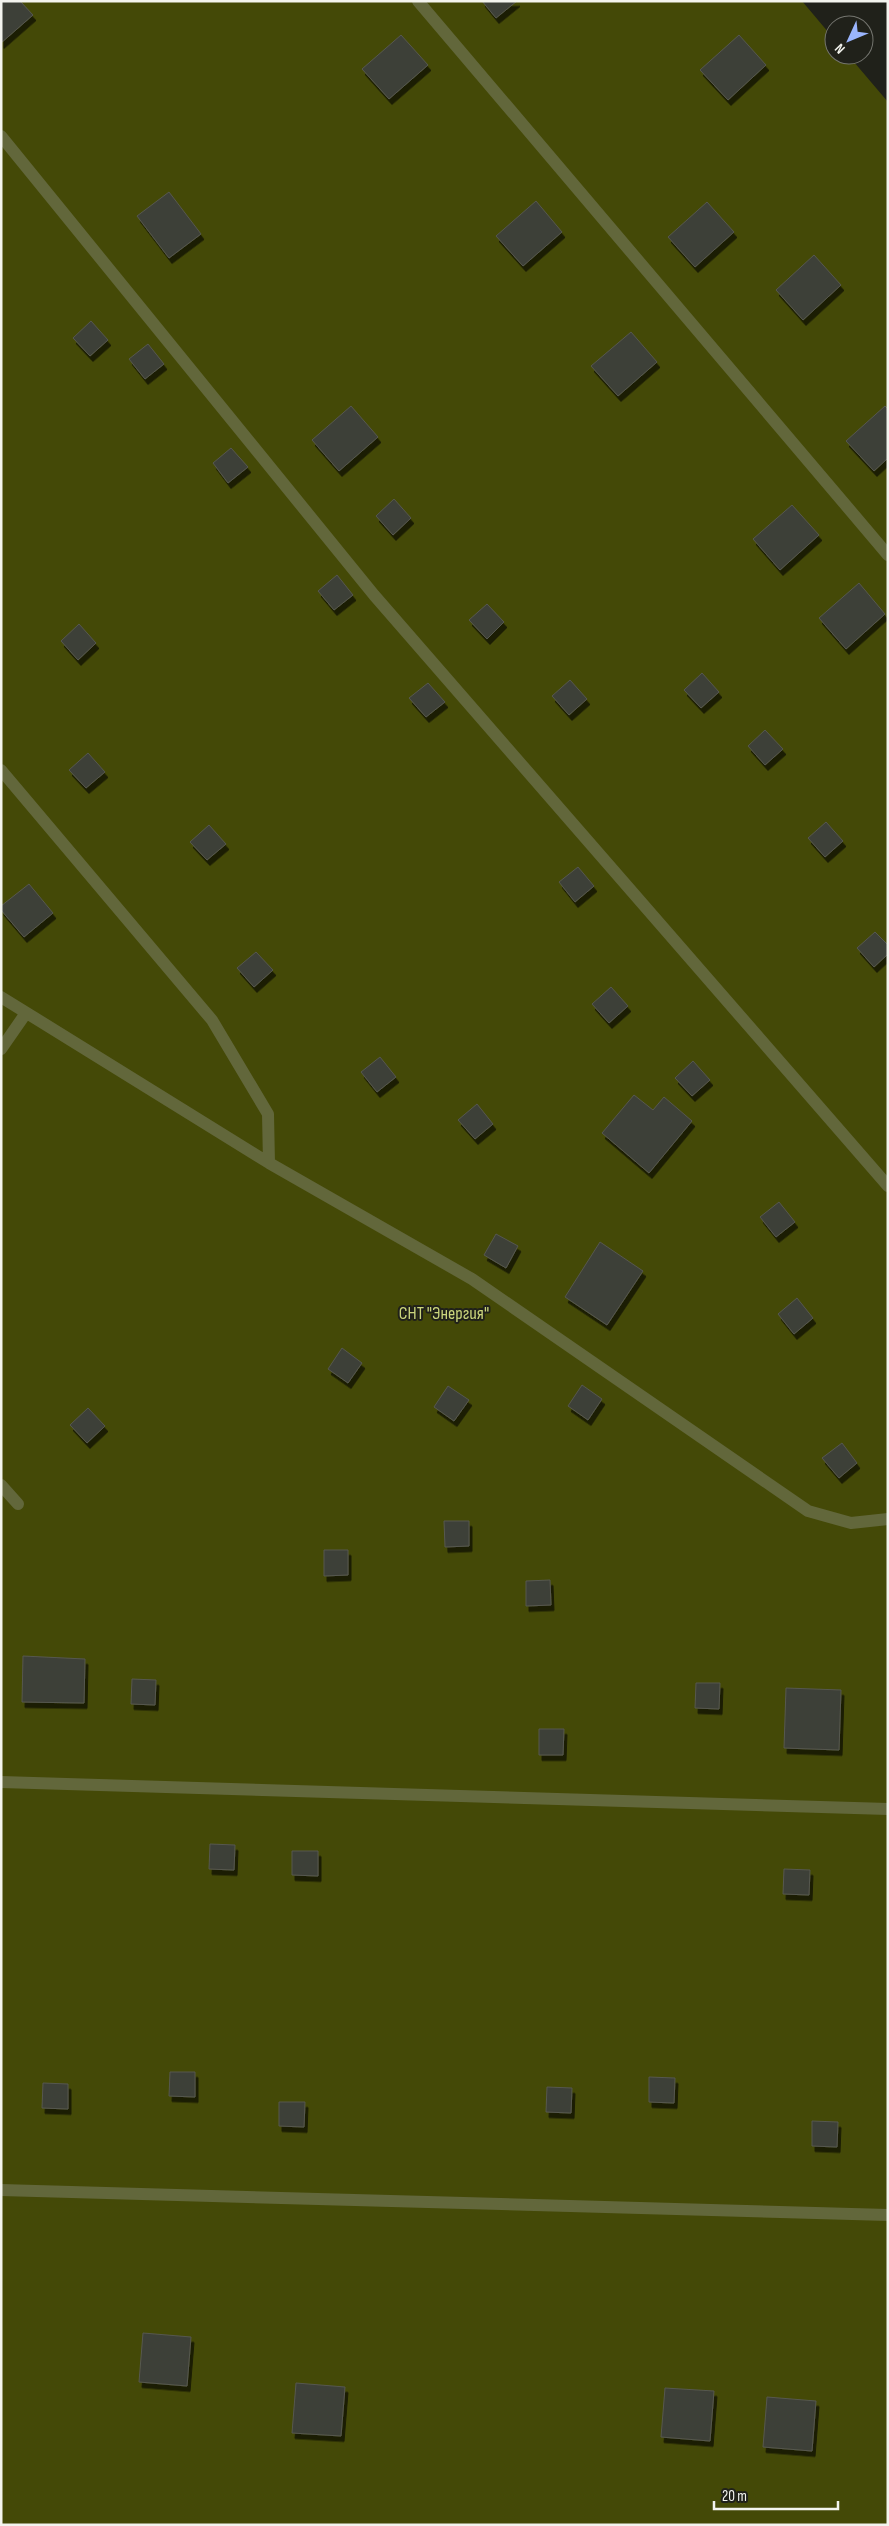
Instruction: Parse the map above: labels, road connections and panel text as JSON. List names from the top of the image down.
{
  "parks": ["СНТ \"Энергия\""],
  "scale_bar": "20 m",
  "north": "bottom left"
}
